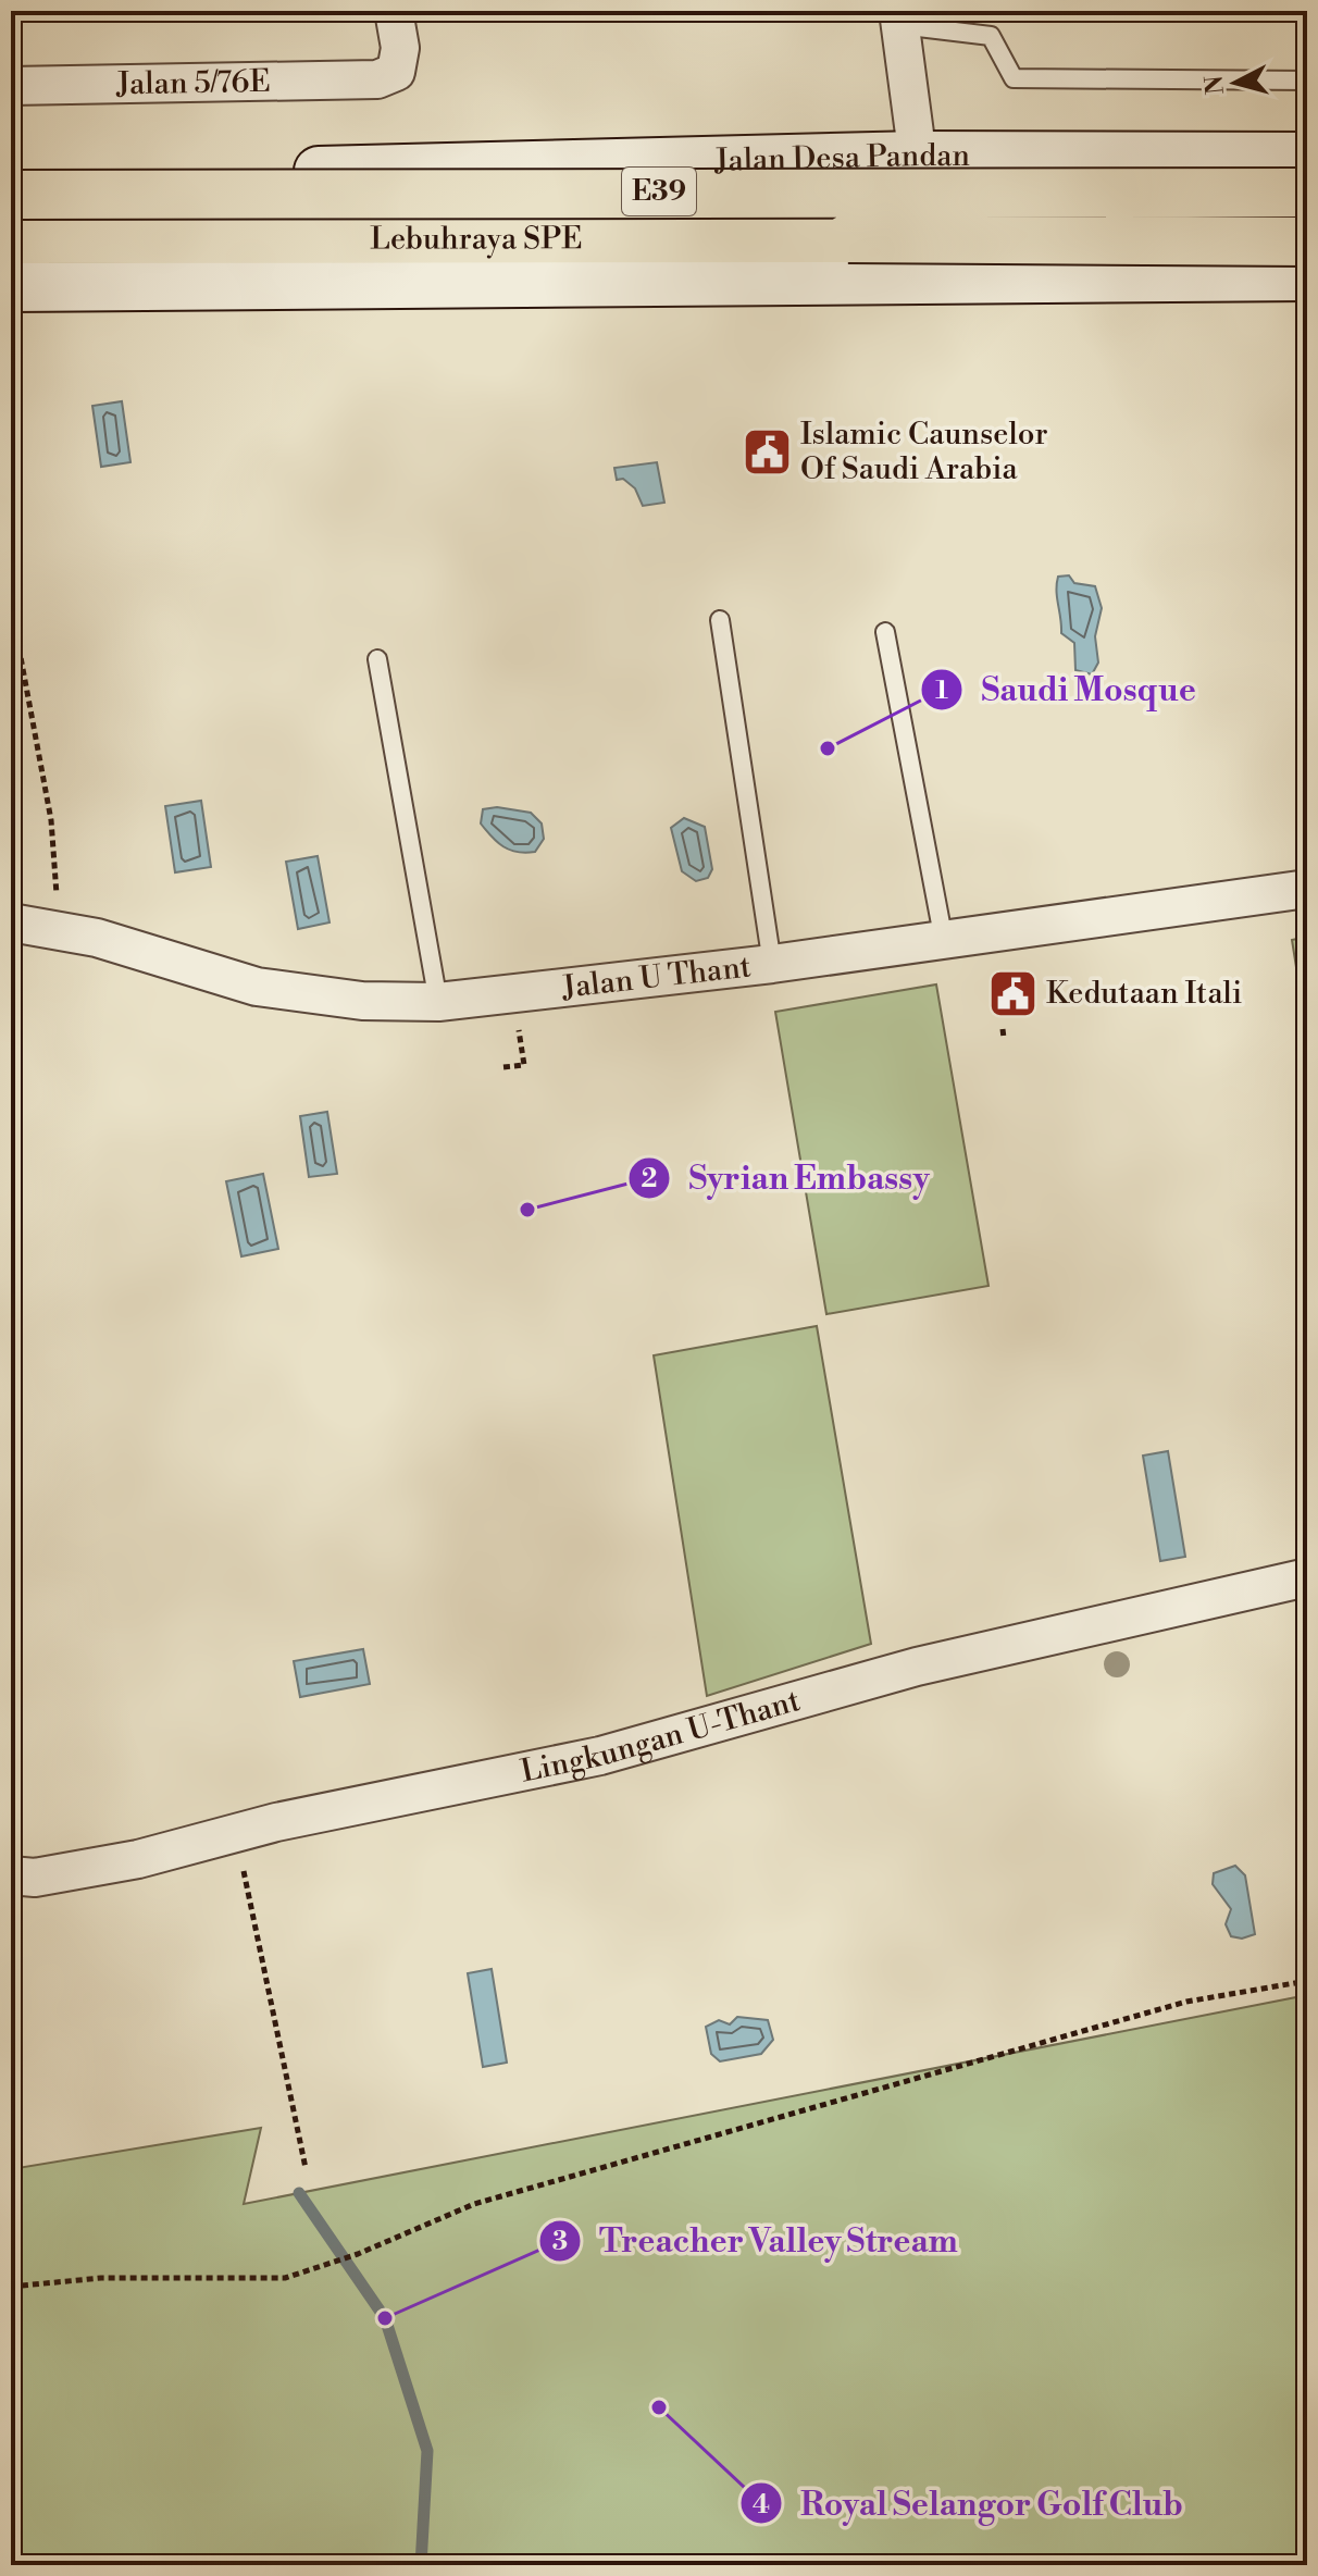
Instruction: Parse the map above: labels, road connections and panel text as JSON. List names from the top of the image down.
{
  "streets": {
    "highway": ["E39", "Lebuhraya SPE"],
    "street": [
      "Jalan 5/76E",
      "Jalan Desa Pandan",
      "Jalan U Thant",
      "Lingkungan U-Thant"
    ]
  },
  "places": {
    "public building": ["Islamic Caunselor Of Saudi Arabia", "Kedutaan Itali"],
    "other": [
      "Saudi Mosque",
      "Syrian Embassy",
      "Treacher Valley Stream",
      "Royal Selangor Golf Club"
    ]
  },
  "north": "left"
}
